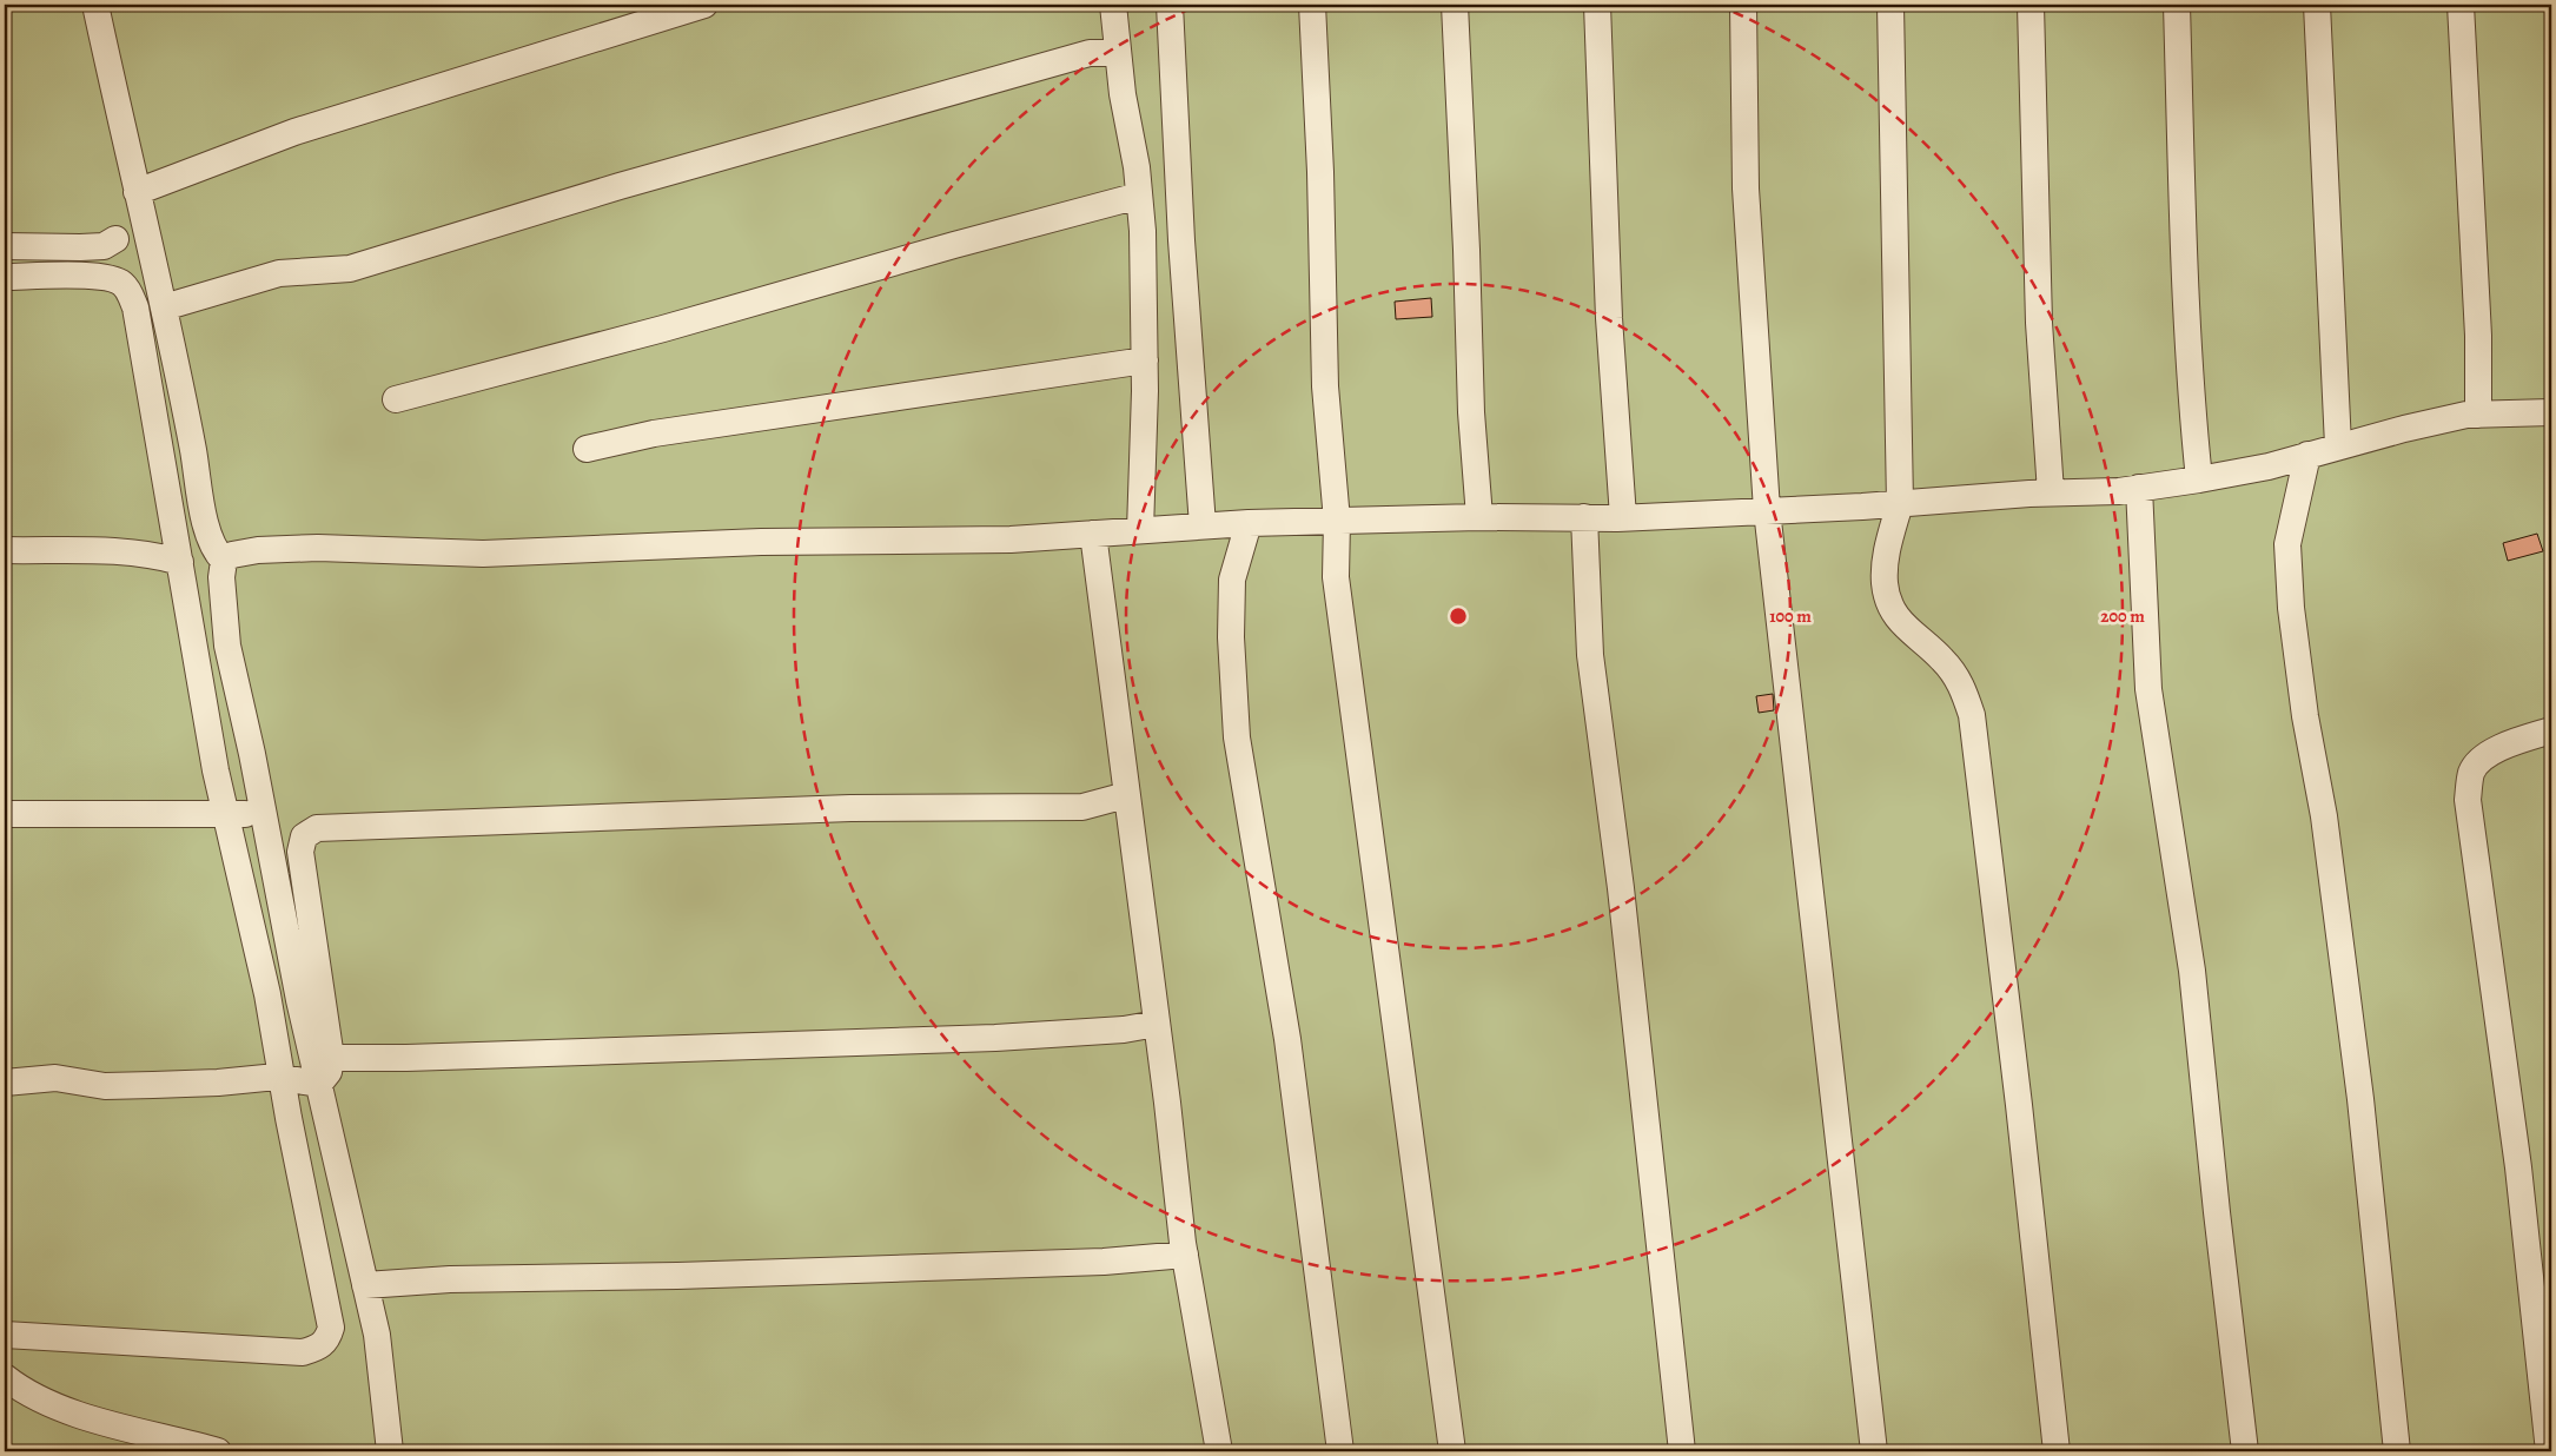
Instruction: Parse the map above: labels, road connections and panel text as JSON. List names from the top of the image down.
{
  "rings": ["100 m", "200 m"]
}
